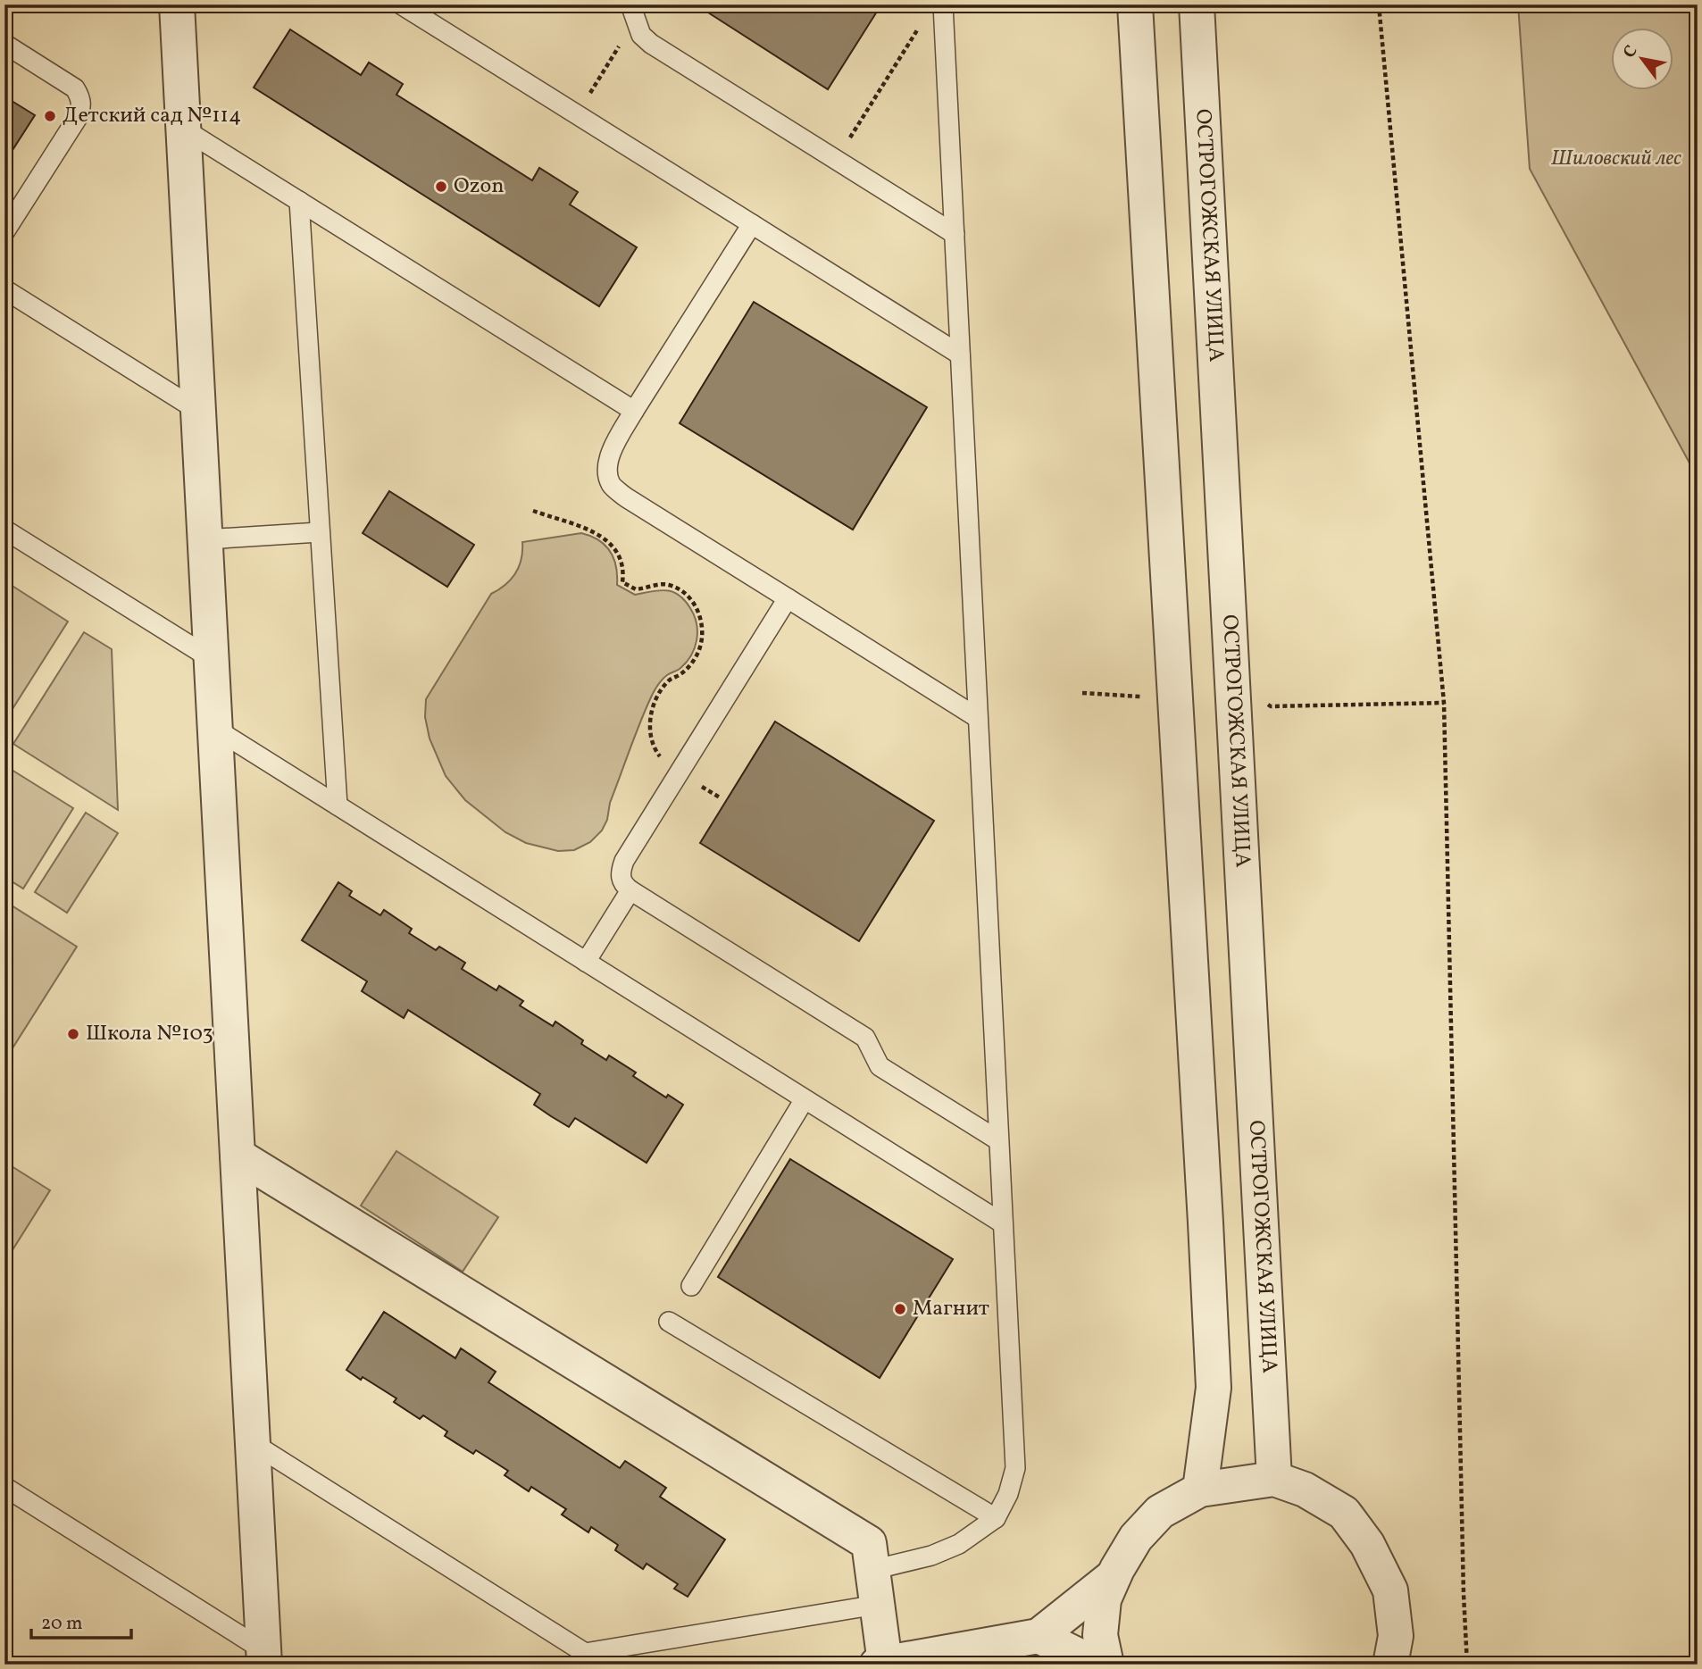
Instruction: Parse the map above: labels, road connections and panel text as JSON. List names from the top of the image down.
{
  "streets": {
    "street": ["ОСТРОГОЖСКАЯ УЛИЦА"]
  },
  "parks": ["Шиловский лес"],
  "places": [
    "Детский сад №114",
    "Ozon",
    "Школа №103",
    "Магнит"
  ],
  "scale_bar": "20 m",
  "north": "top left"
}
